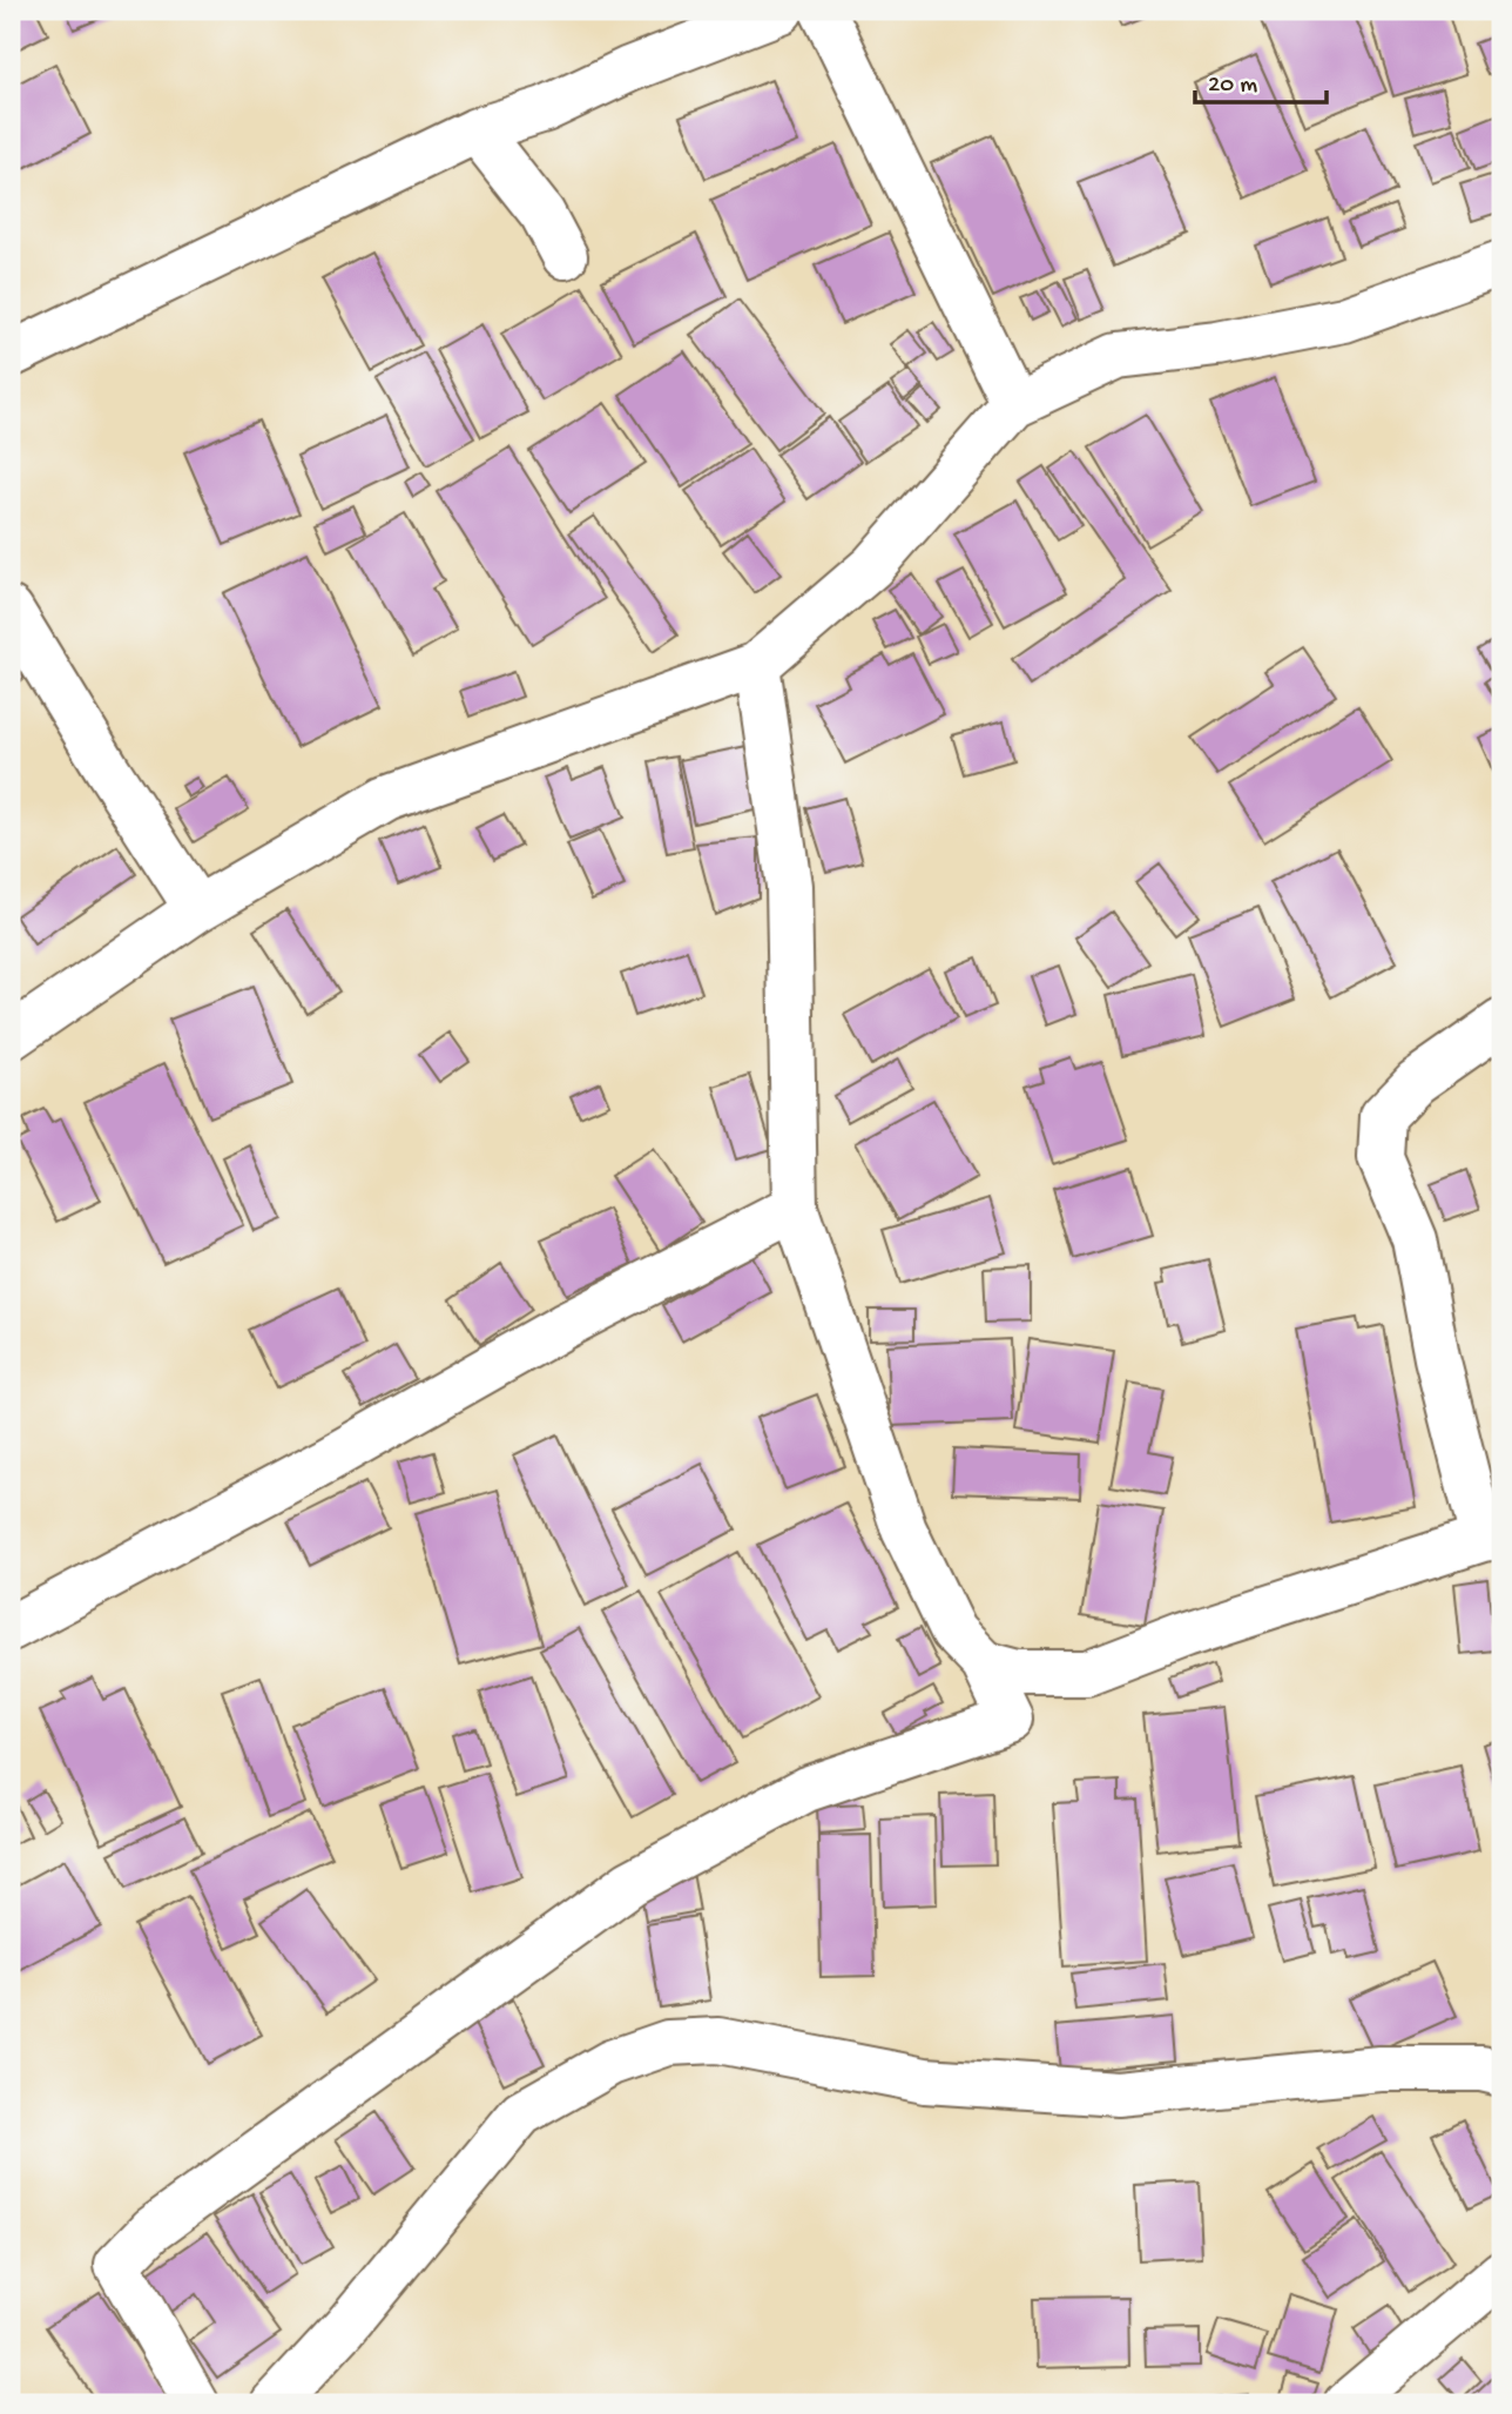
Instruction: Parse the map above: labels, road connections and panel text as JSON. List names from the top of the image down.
{
  "scale_bar": "20 m"
}
